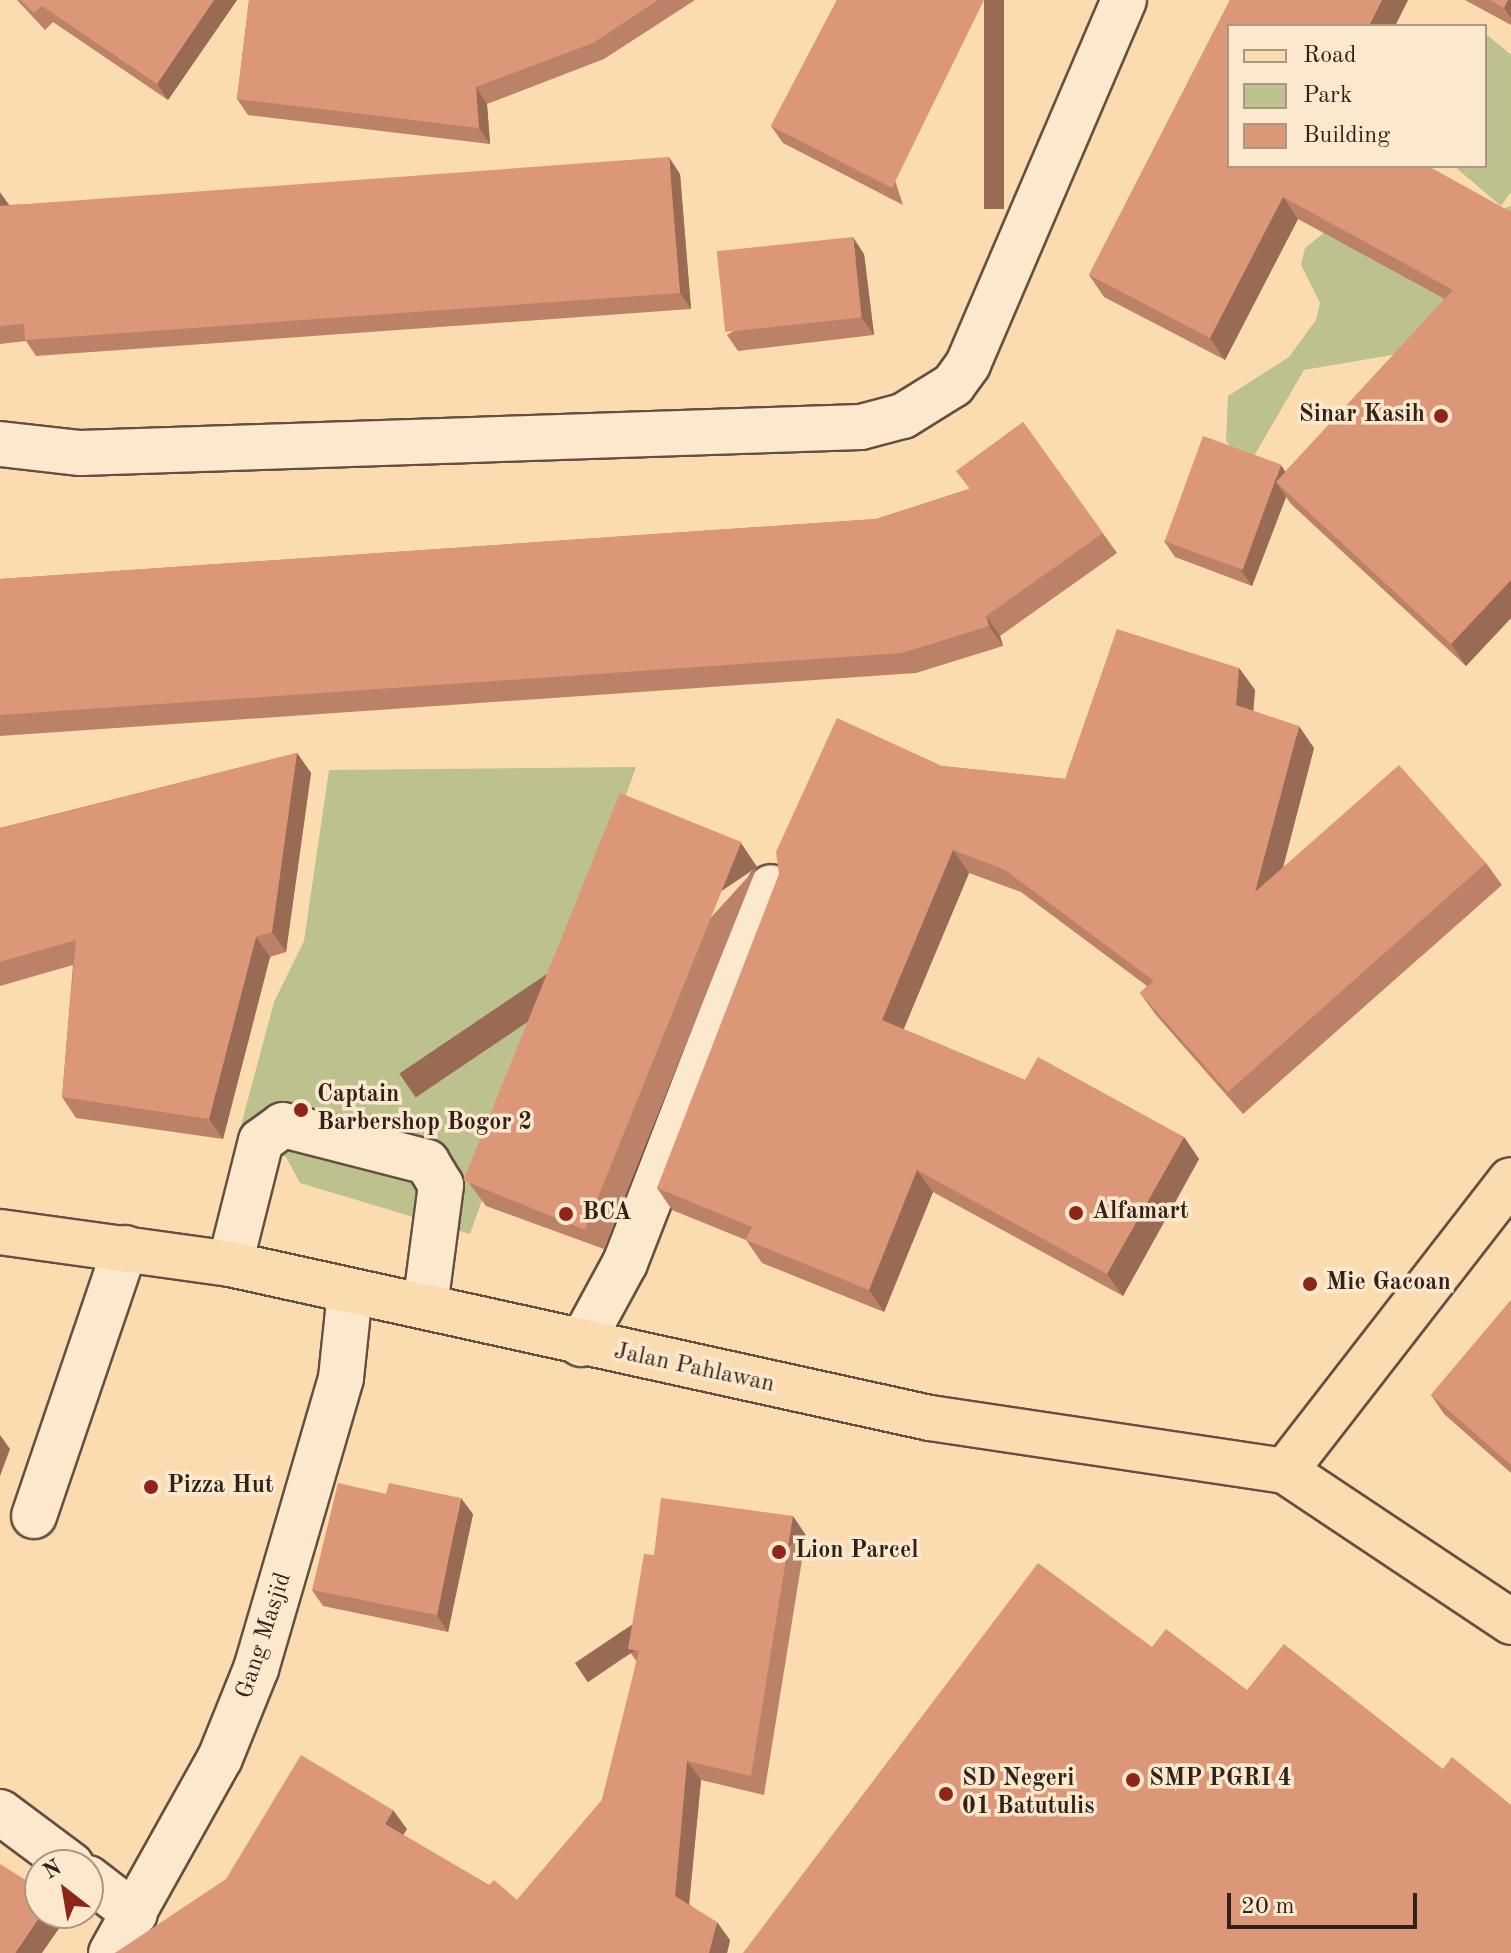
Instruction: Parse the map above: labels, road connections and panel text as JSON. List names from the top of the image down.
{
  "streets": {
    "main road": ["Jalan Pahlawan"],
    "street": ["Gang Masjid"]
  },
  "crossings": [
    ["Jalan Pahlawan", "Gang Masjid"]
  ],
  "places": [
    "Sinar Kasih",
    "Captain Barbershop Bogor 2",
    "Alfamart",
    "BCA",
    "Mie Gacoan",
    "Pizza Hut",
    "Lion Parcel",
    "SMP PGRI 4",
    "SD Negeri 01 Batutulis"
  ],
  "legend": ["Road", "Park", "Building"],
  "scale_bar": "20 m",
  "north": "top left"
}
